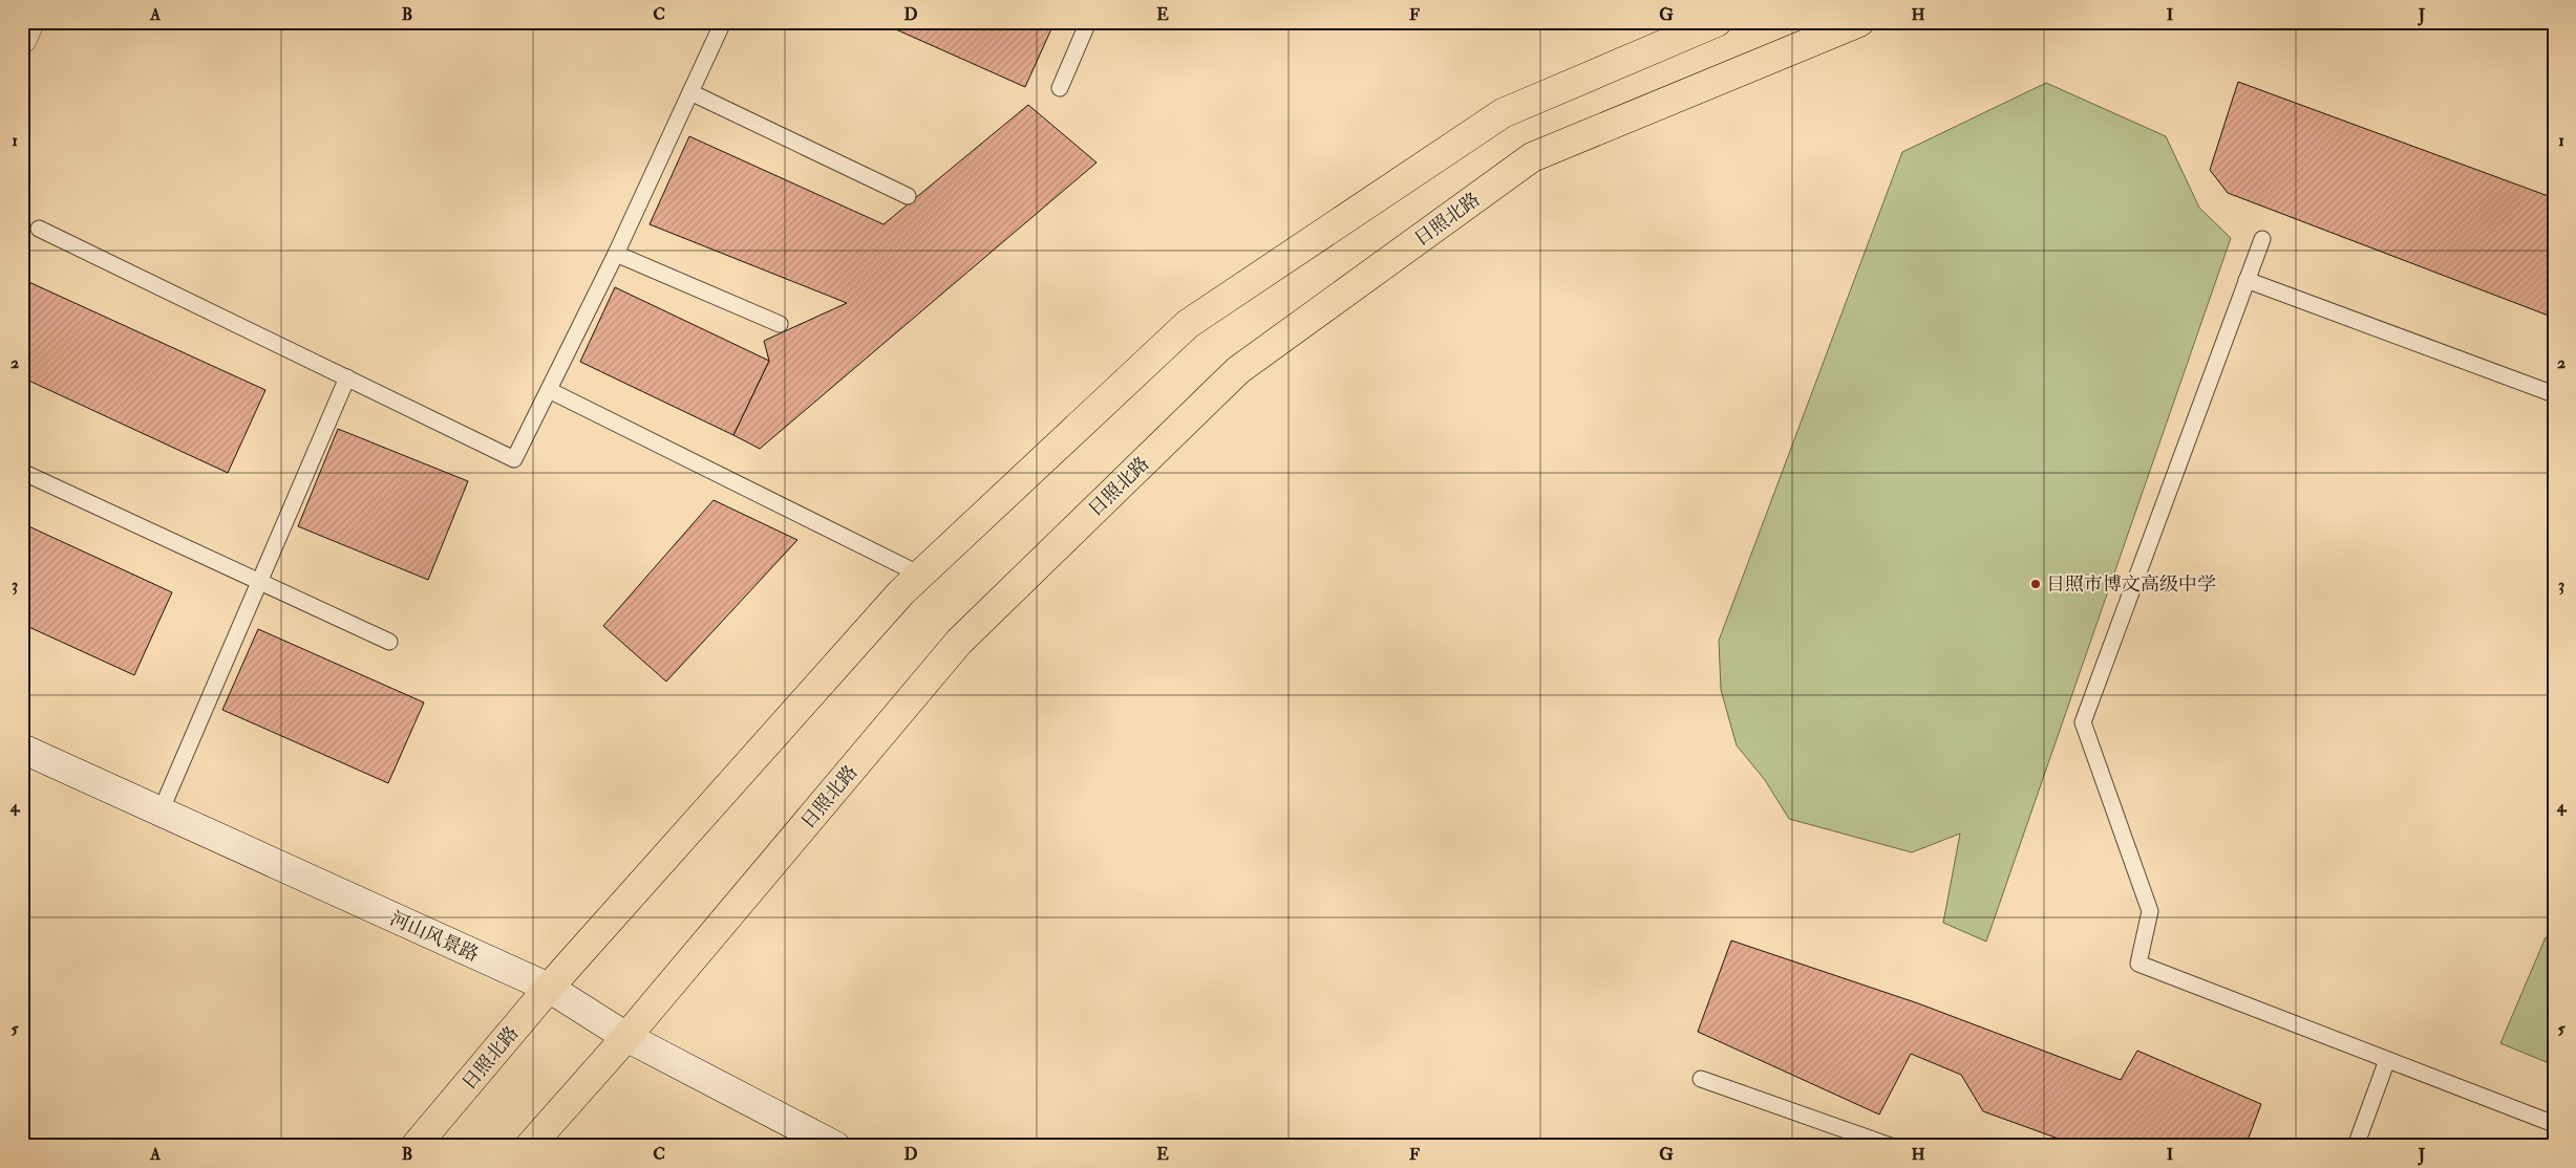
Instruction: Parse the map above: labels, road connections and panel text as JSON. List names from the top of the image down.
{
  "streets": {
    "main road": ["日照北路", "河山风景路"]
  },
  "crossings": [
    ["日照北路", "河山风景路"]
  ],
  "places": ["日照市博文高级中学"],
  "grid": {
    "columns": [
      "A",
      "B",
      "C",
      "D",
      "E",
      "F",
      "G",
      "H",
      "I",
      "J"
    ],
    "rows": [
      "1",
      "2",
      "3",
      "4",
      "5"
    ]
  }
}
